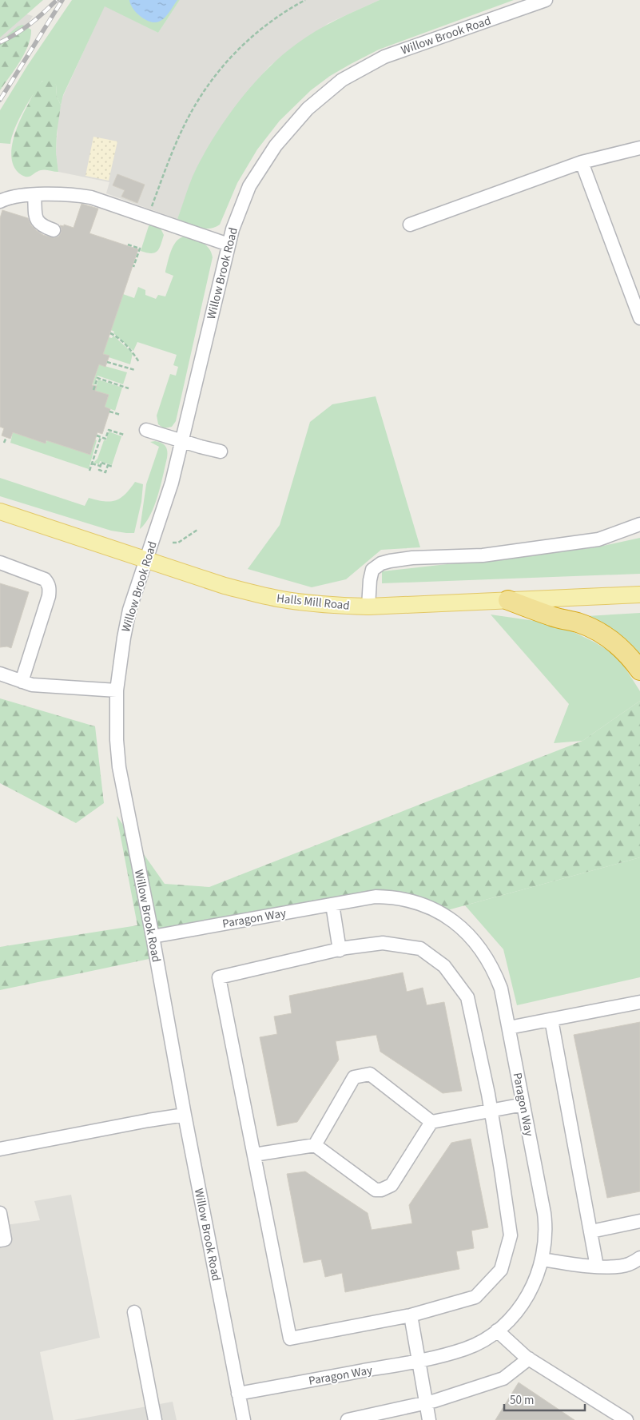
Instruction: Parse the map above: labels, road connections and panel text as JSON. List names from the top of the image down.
{
  "streets": {
    "main road": ["Halls Mill Road"],
    "street": ["Willow Brook Road", "Paragon Way"]
  },
  "crossings": [
    ["Willow Brook Road", "Halls Mill Road"],
    ["Willow Brook Road", "Paragon Way"]
  ],
  "scale_bar": "50 m"
}
